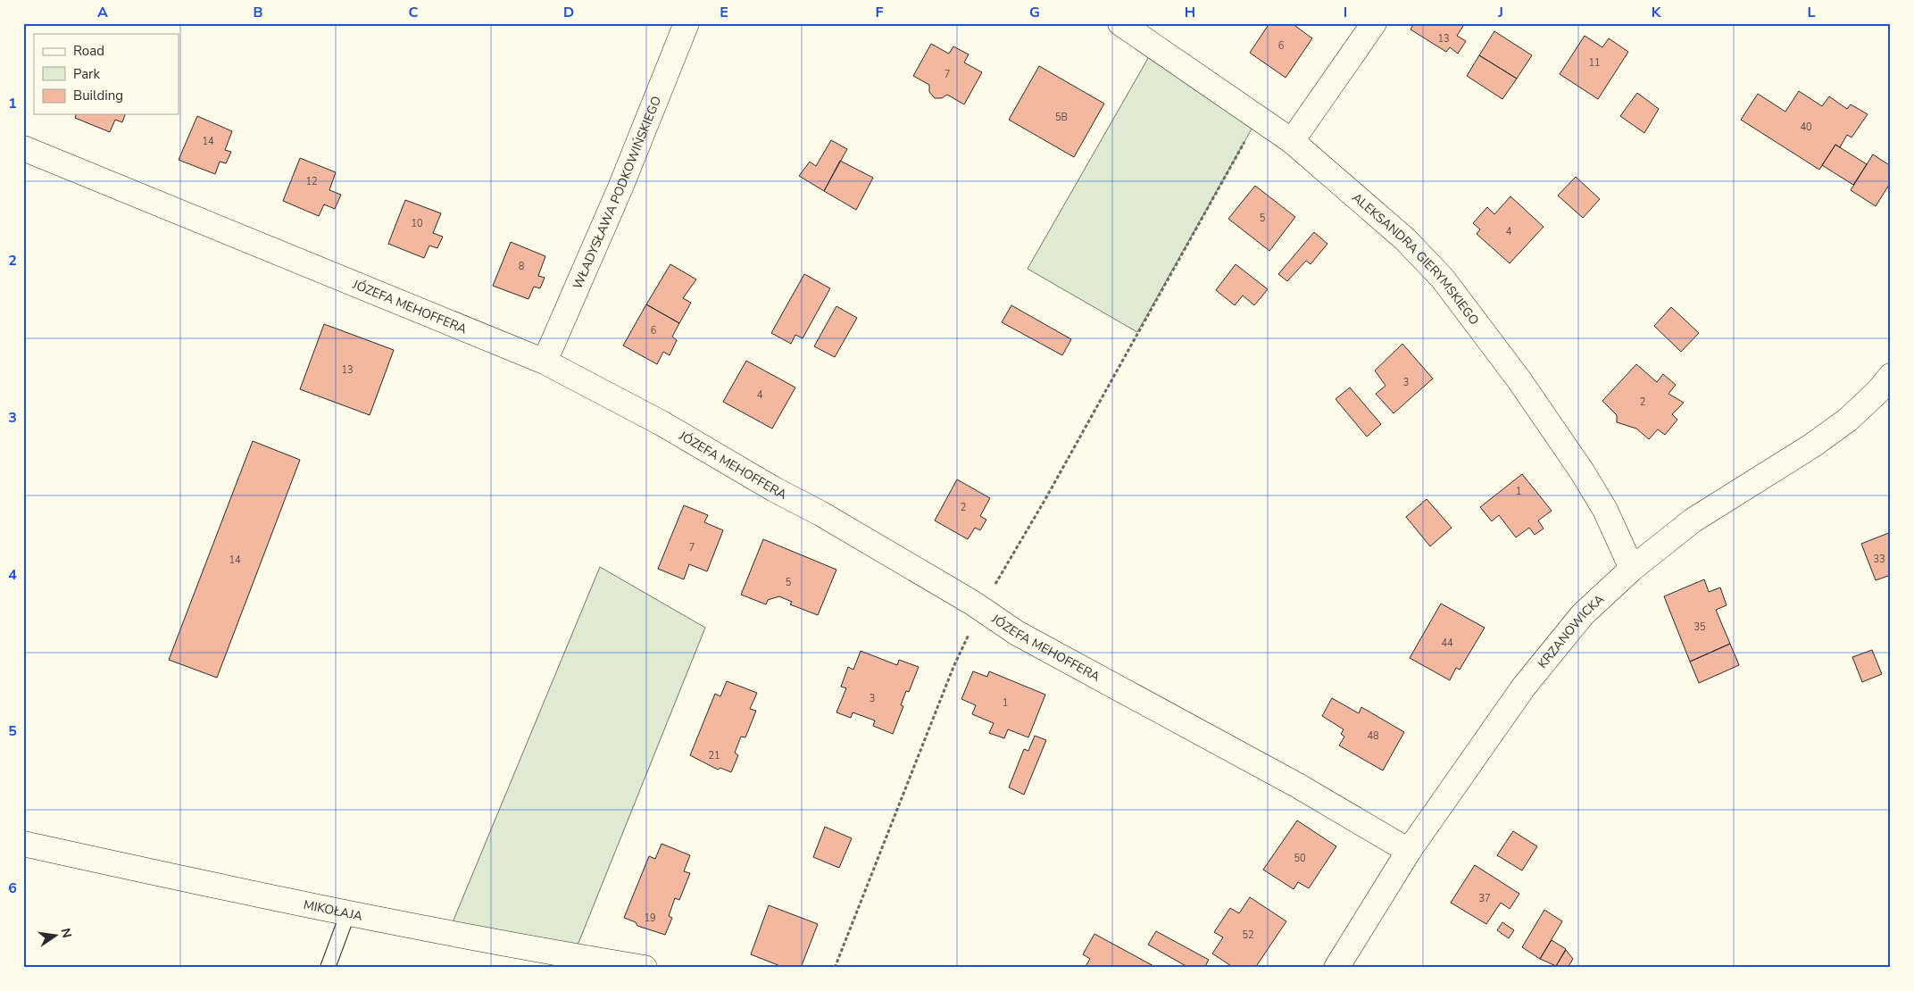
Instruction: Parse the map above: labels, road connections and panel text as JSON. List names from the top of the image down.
{
  "streets": {
    "street": [
      "WŁADYSŁAWA PODKOWIŃSKIEGO",
      "ALEKSANDRA GIERYMSKIEGO",
      "JÓZEFA MEHOFFERA",
      "KRZANOWICKA",
      "MIKOŁAJA"
    ]
  },
  "crossings": [
    ["WŁADYSŁAWA PODKOWIŃSKIEGO", "JÓZEFA MEHOFFERA"],
    ["ALEKSANDRA GIERYMSKIEGO", "KRZANOWICKA"],
    ["JÓZEFA MEHOFFERA", "KRZANOWICKA"]
  ],
  "house_numbers": [
    "13",
    "6",
    "11",
    "7",
    "5B",
    "40",
    "14",
    "12",
    "5",
    "10",
    "4",
    "8",
    "6",
    "13",
    "3",
    "4",
    "2",
    "1",
    "2",
    "7",
    "33",
    "14",
    "5",
    "35",
    "44",
    "3",
    "1",
    "48",
    "21",
    "50",
    "37",
    "19",
    "52"
  ],
  "legend": ["Road", "Park", "Building"],
  "north": "right",
  "grid": {
    "columns": [
      "A",
      "B",
      "C",
      "D",
      "E",
      "F",
      "G",
      "H",
      "I",
      "J",
      "K",
      "L"
    ],
    "rows": [
      "1",
      "2",
      "3",
      "4",
      "5",
      "6"
    ]
  }
}
